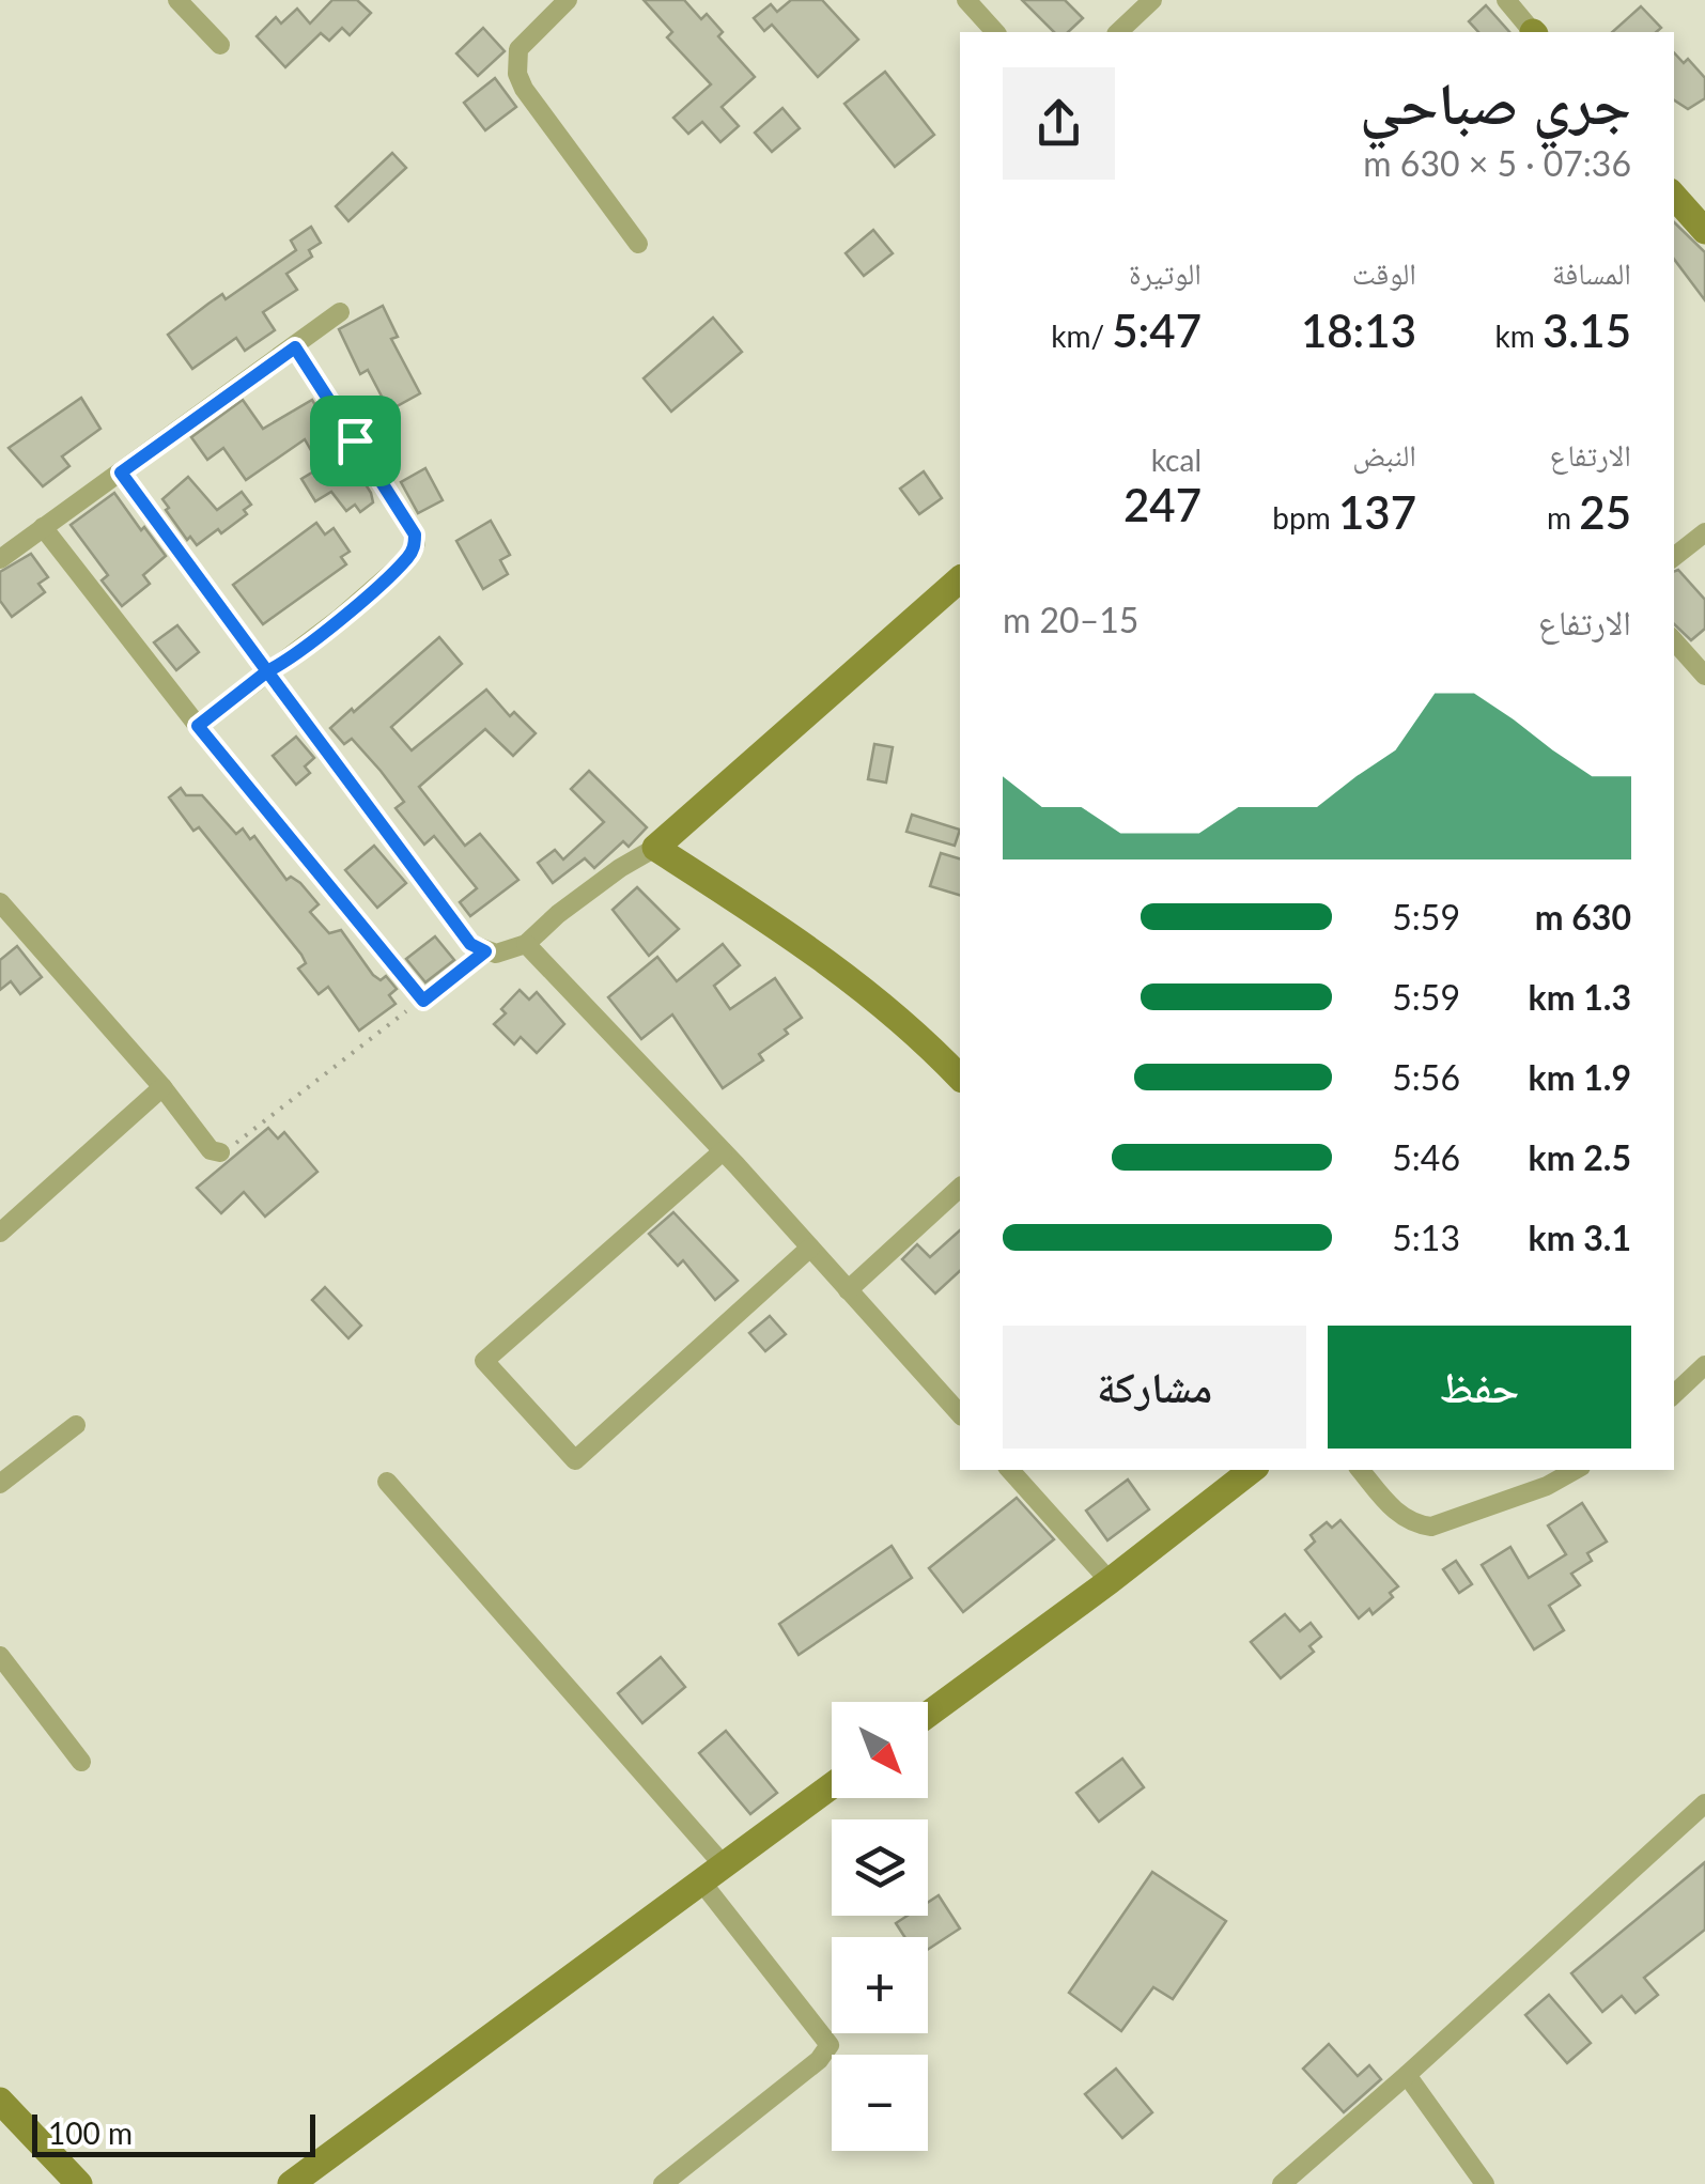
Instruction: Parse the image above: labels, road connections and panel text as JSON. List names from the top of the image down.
{
  "scale_bar": "100 m",
  "north": "bottom right",
  "page": {
    "heading": ["جري صباحي", "07:36 · 5 × 630 m"],
    "stats": [
      ["المسافة", "3.15 km"],
      ["الوقت", "18:13"],
      ["الوتيرة", "5:47 /km"],
      ["الارتفاع", "25 m"],
      ["النبض", "137 bpm"],
      ["kcal", "247"]
    ],
    "chart": ["الارتفاع", "15–20 m"],
    "list": [
      {
        "name": "630 m",
        "note": "5:59"
      },
      {
        "name": "1.3 km",
        "note": "5:59"
      },
      {
        "name": "1.9 km",
        "note": "5:56"
      },
      {
        "name": "2.5 km",
        "note": "5:46"
      },
      {
        "name": "3.1 km",
        "note": "5:13"
      }
    ],
    "buttons": ["حفظ", "مشاركة"],
    "map_buttons": ["+", "−"],
    "scale": "100 m"
  }
}
